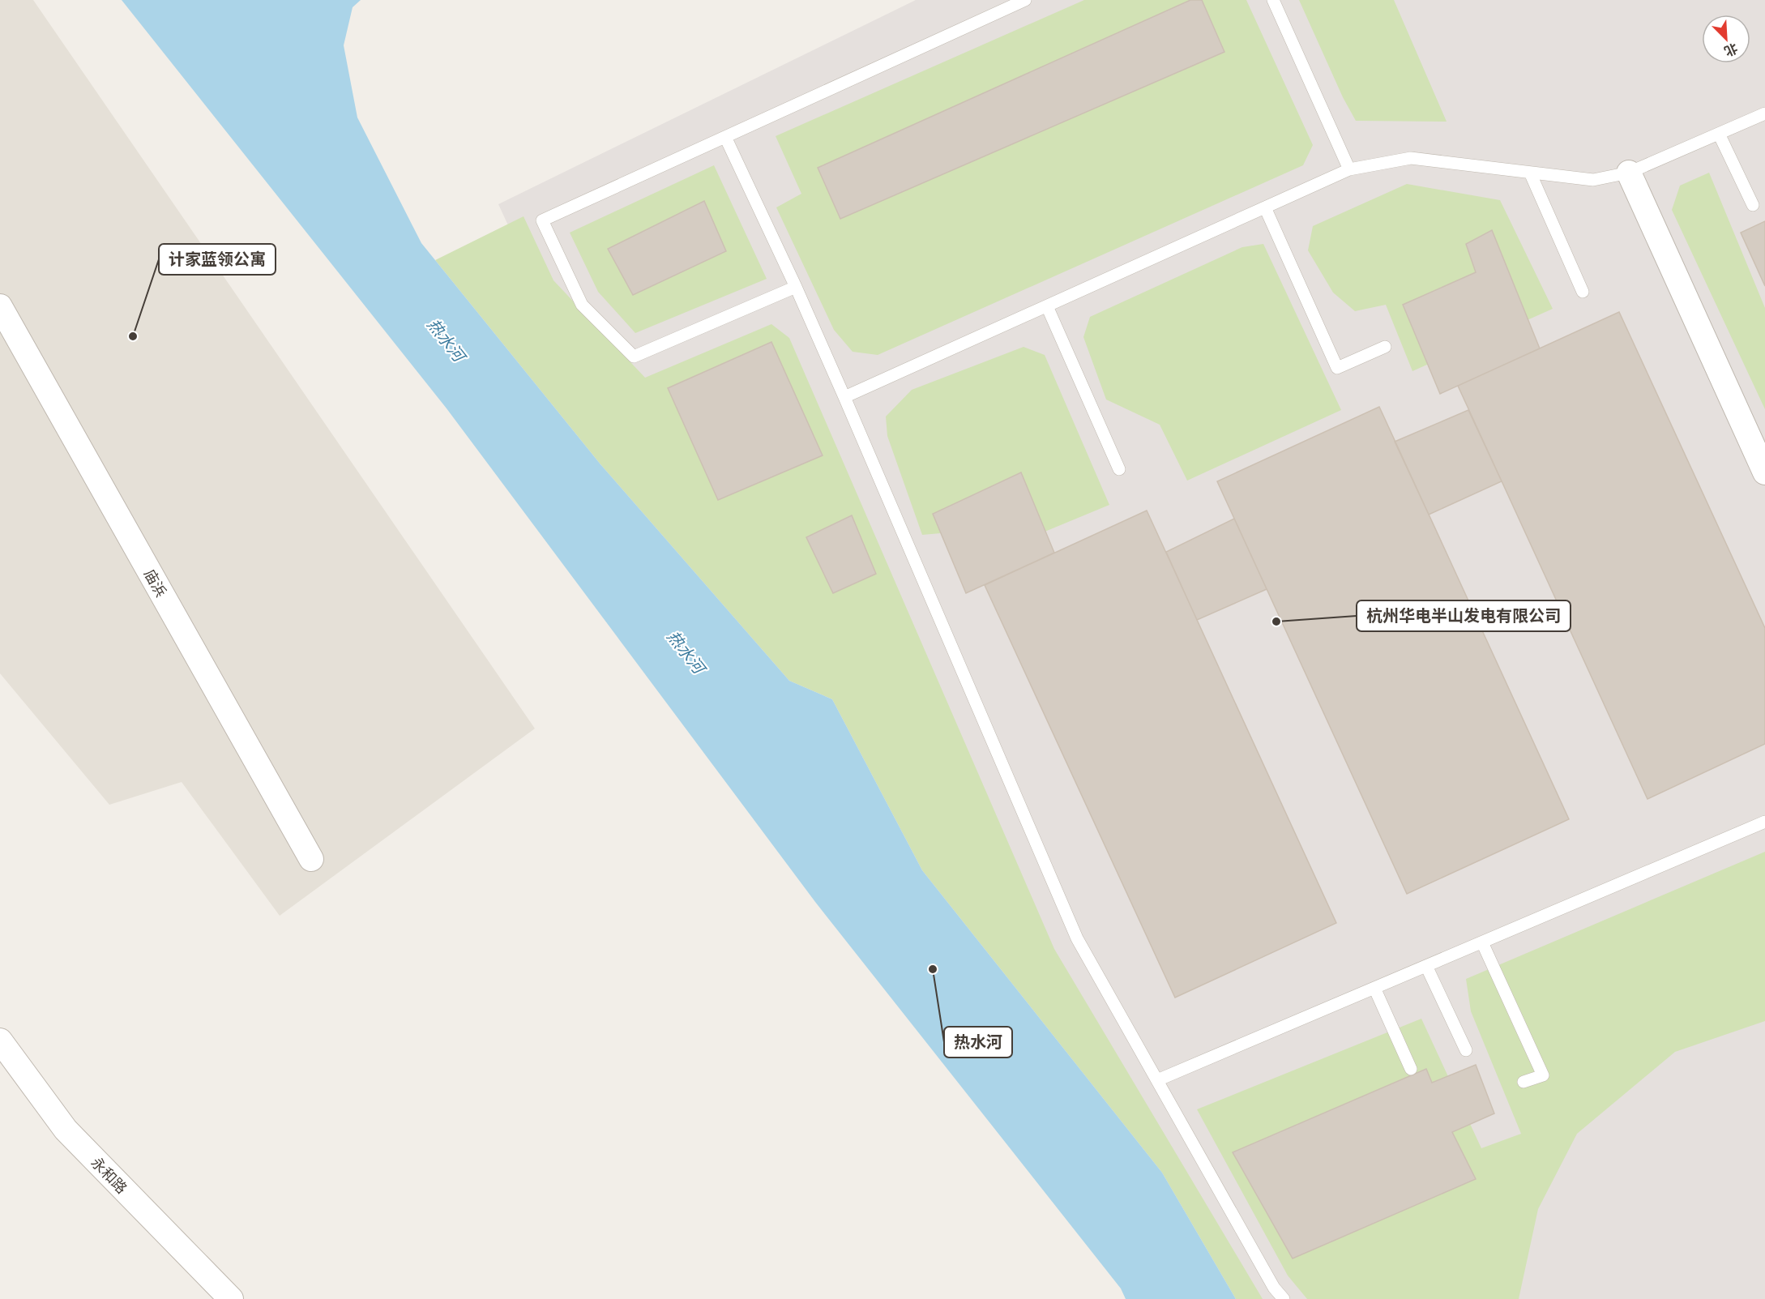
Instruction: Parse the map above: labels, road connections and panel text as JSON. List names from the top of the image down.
{
  "streets": {
    "street": ["庙浜", "永和路"]
  },
  "water": ["热水河"],
  "places": ["计家蓝领公寓", "杭州华电半山发电有限公司", "热水河"],
  "north": "bottom right"
}
